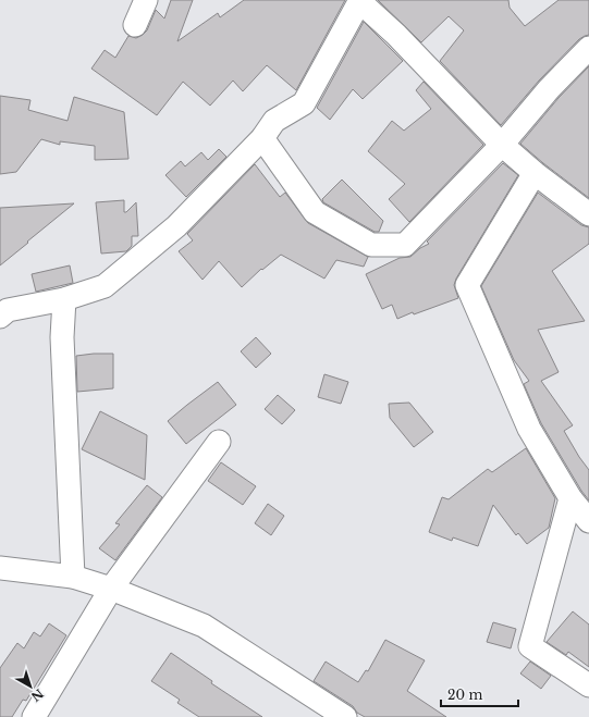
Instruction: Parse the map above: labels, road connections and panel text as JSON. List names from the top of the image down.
{
  "scale_bar": "20 m",
  "north": "bottom right"
}
